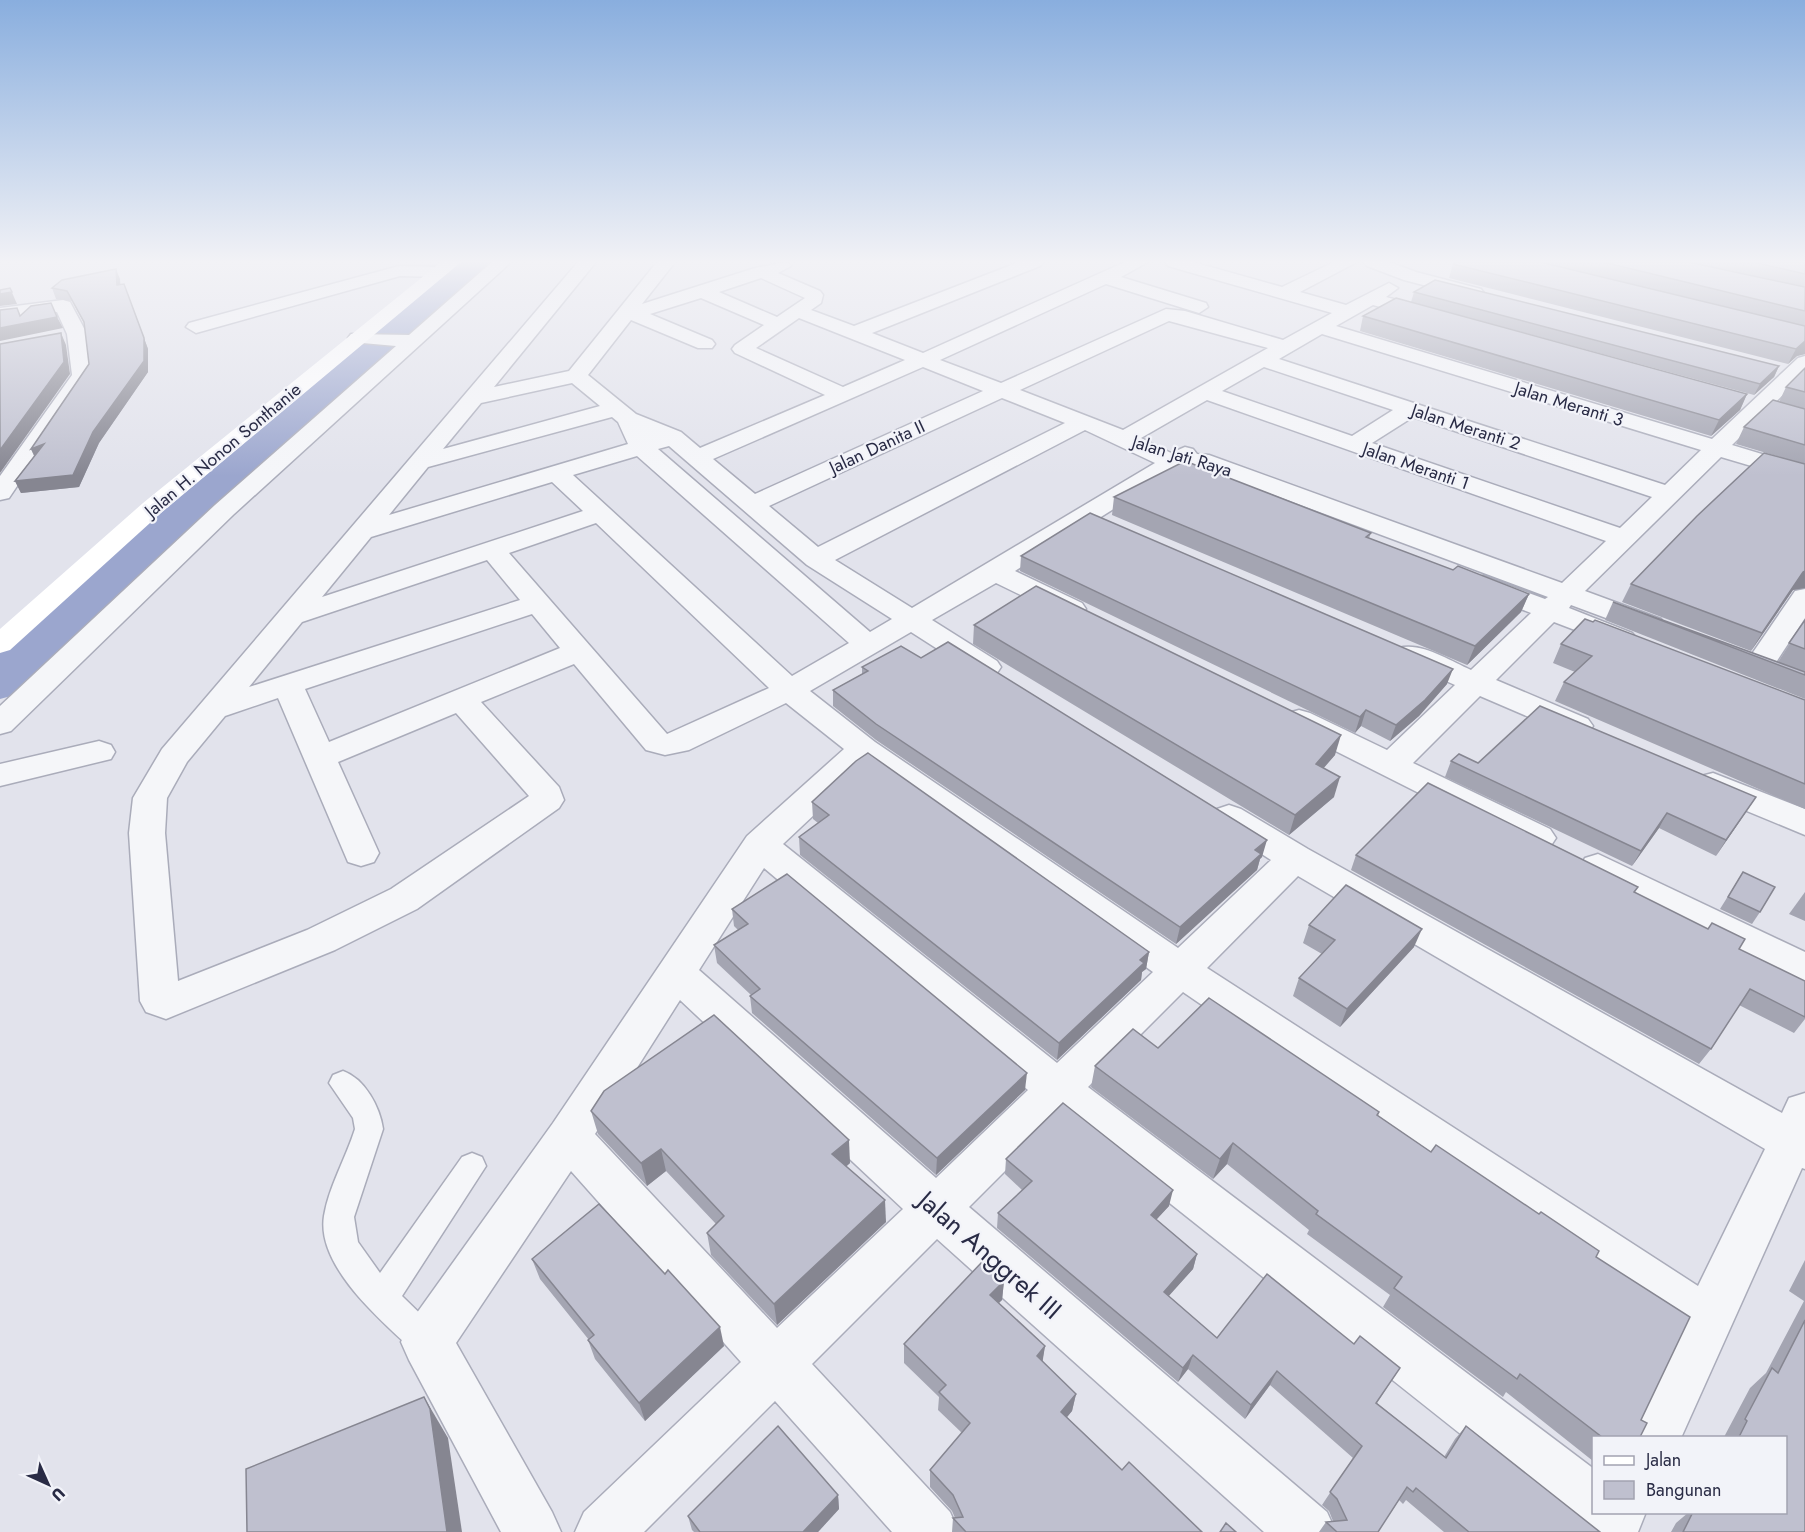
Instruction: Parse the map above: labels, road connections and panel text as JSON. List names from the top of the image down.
{
  "streets": {
    "street": [
      "Jalan Meranti 3",
      "Jalan Meranti 2",
      "Jalan Danita II",
      "Jalan H. Nonon Sonthanie",
      "Jalan Jati Raya",
      "Jalan Meranti 1",
      "Jalan Anggrek III"
    ]
  },
  "crossings": [
    ["Jalan Danita II", "Jalan Jati Raya"]
  ],
  "legend": ["Jalan", "Bangunan"],
  "north": "bottom right"
}
